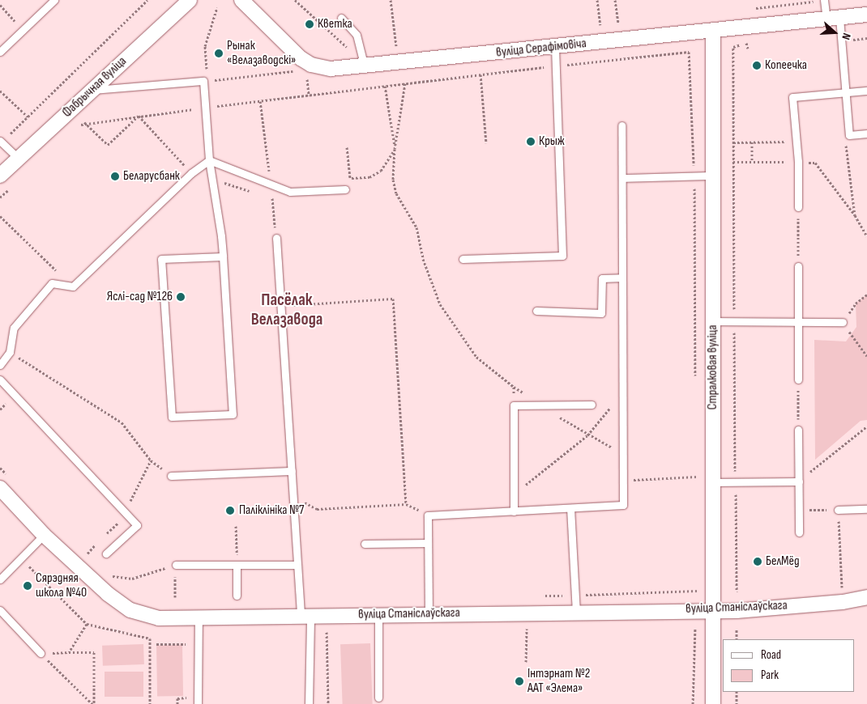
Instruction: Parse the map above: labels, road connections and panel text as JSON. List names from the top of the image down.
{
  "streets": {
    "street": [
      "вуліца Серафімовіча",
      "Фабрычная вуліца",
      "Стралковая вуліца",
      "вуліца Станіслаўскага"
    ]
  },
  "crossings": [
    ["вуліца Серафімовіча", "Стралковая вуліца"],
    ["Стралковая вуліца", "вуліца Станіслаўскага"]
  ],
  "districts": ["Пасёлак Велазавода"],
  "places": [
    "Кветка",
    "Рынак «Велазаводскі»",
    "Копеечка",
    "Крыж",
    "Беларусбанк",
    "Яслі-сад №126",
    "Паліклініка №7",
    "БелМёд",
    "Сярэдняя школа №40",
    "Інтэрнат №2 ААТ «Элема»"
  ],
  "legend": ["Road", "Park"],
  "north": "right"
}
